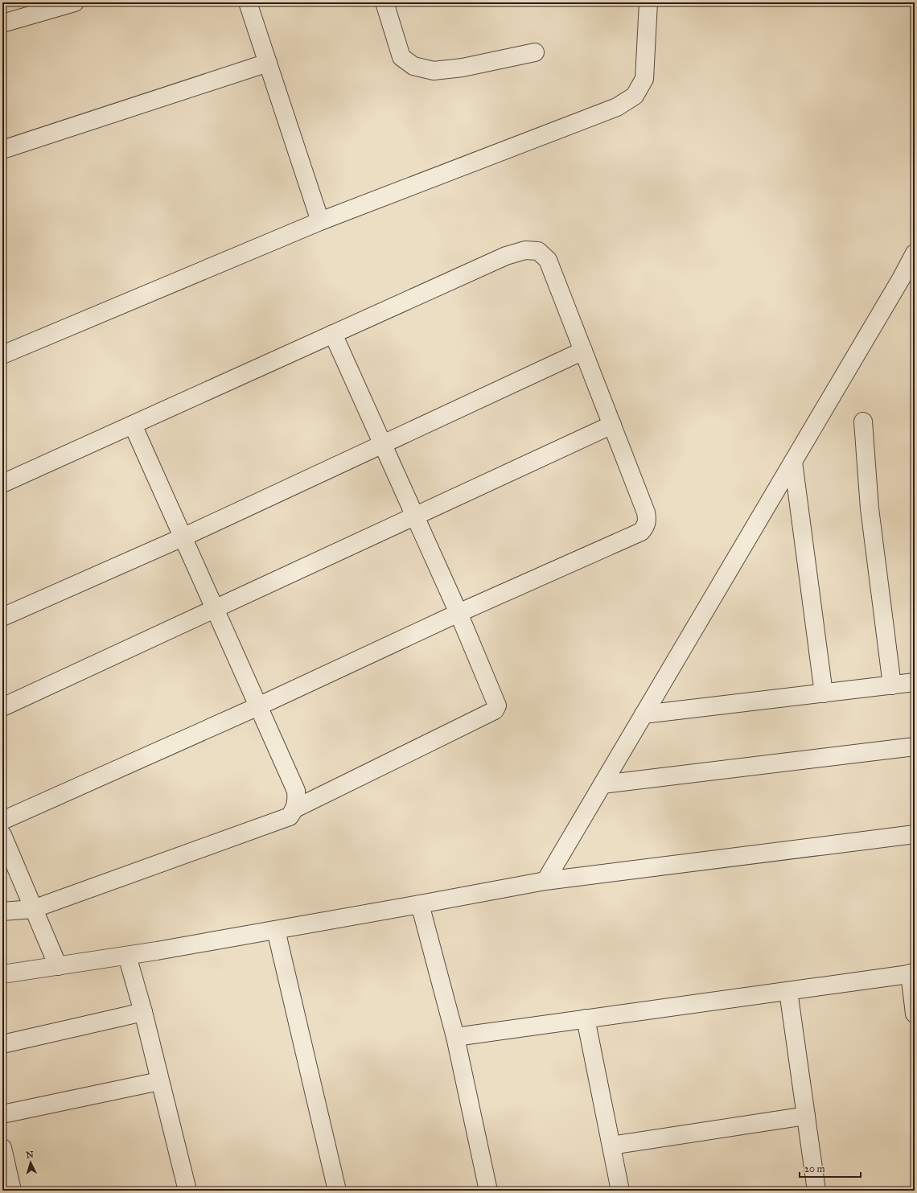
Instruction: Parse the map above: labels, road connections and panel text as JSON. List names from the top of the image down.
{
  "scale_bar": "20 m",
  "north": "top"
}
